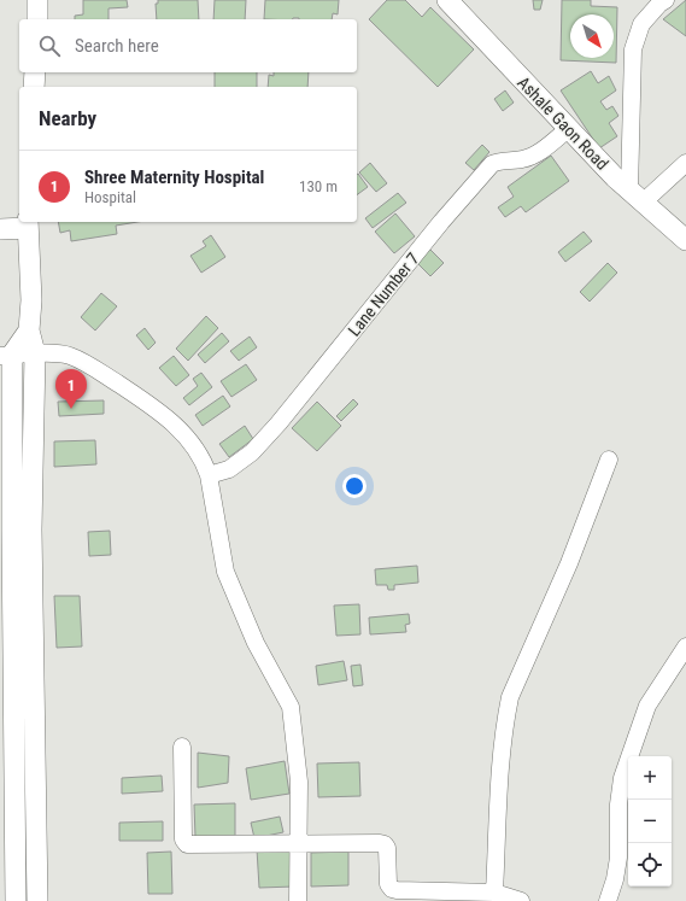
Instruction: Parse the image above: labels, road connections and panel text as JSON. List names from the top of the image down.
{
  "streets": {
    "street": ["Ashale Gaon Road", "Lane Number 7"]
  },
  "crossings": [
    ["Ashale Gaon Road", "Lane Number 7"]
  ],
  "north": "bottom right",
  "page": {
    "search": "Search here",
    "heading": "Nearby",
    "list": [
      {
        "mark": "1",
        "name": "Shree Maternity Hospital",
        "note": "Hospital",
        "value": "130 m"
      }
    ],
    "pins": "1",
    "map_buttons": ["+", "−"]
  }
}
